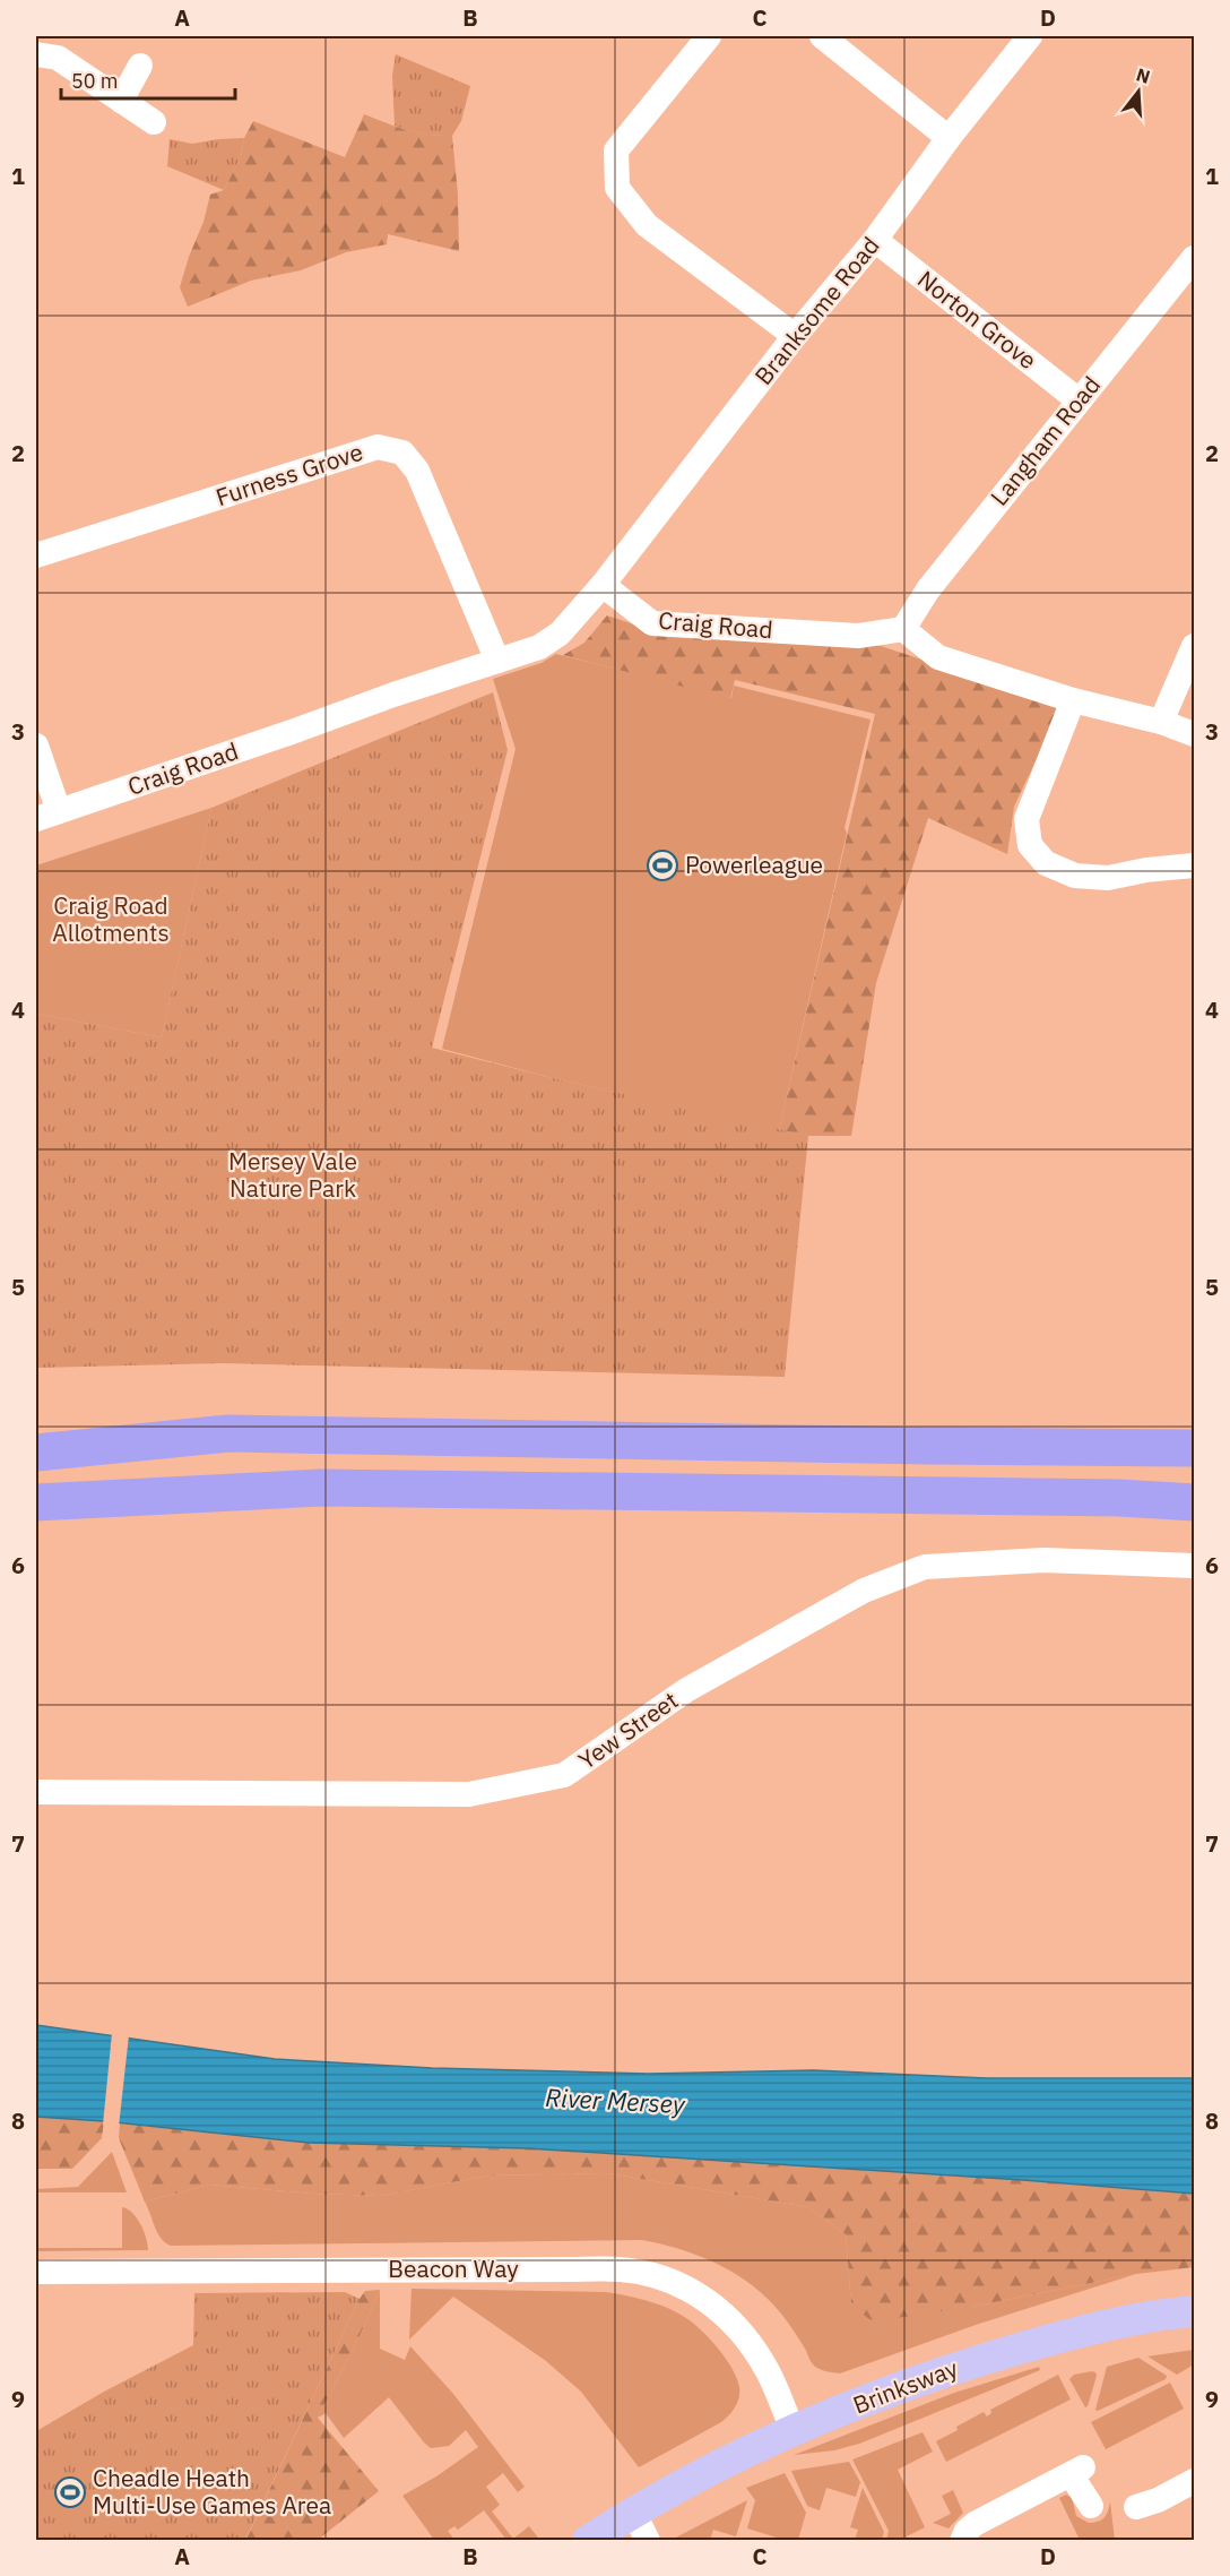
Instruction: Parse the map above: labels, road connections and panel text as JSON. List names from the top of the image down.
{
  "streets": {
    "main road": ["Brinksway"],
    "street": [
      "Branksome Road",
      "Norton Grove",
      "Langham Road",
      "Furness Grove",
      "Craig Road",
      "Yew Street",
      "Beacon Way"
    ]
  },
  "crossings": [
    ["Branksome Road", "Norton Grove"],
    ["Branksome Road", "Craig Road"],
    ["Norton Grove", "Langham Road"],
    ["Langham Road", "Craig Road"],
    ["Furness Grove", "Craig Road"],
    ["Beacon Way", "Brinksway"]
  ],
  "water": ["River Mersey"],
  "parks": ["Craig Road Allotments", "Mersey Vale Nature Park"],
  "places": {
    "sports": ["Powerleague", "Cheadle Heath Multi-Use Games Area"]
  },
  "scale_bar": "50 m",
  "north": "top",
  "grid": {
    "columns": [
      "A",
      "B",
      "C",
      "D"
    ],
    "rows": [
      "1",
      "2",
      "3",
      "4",
      "5",
      "6",
      "7",
      "8",
      "9"
    ]
  }
}
